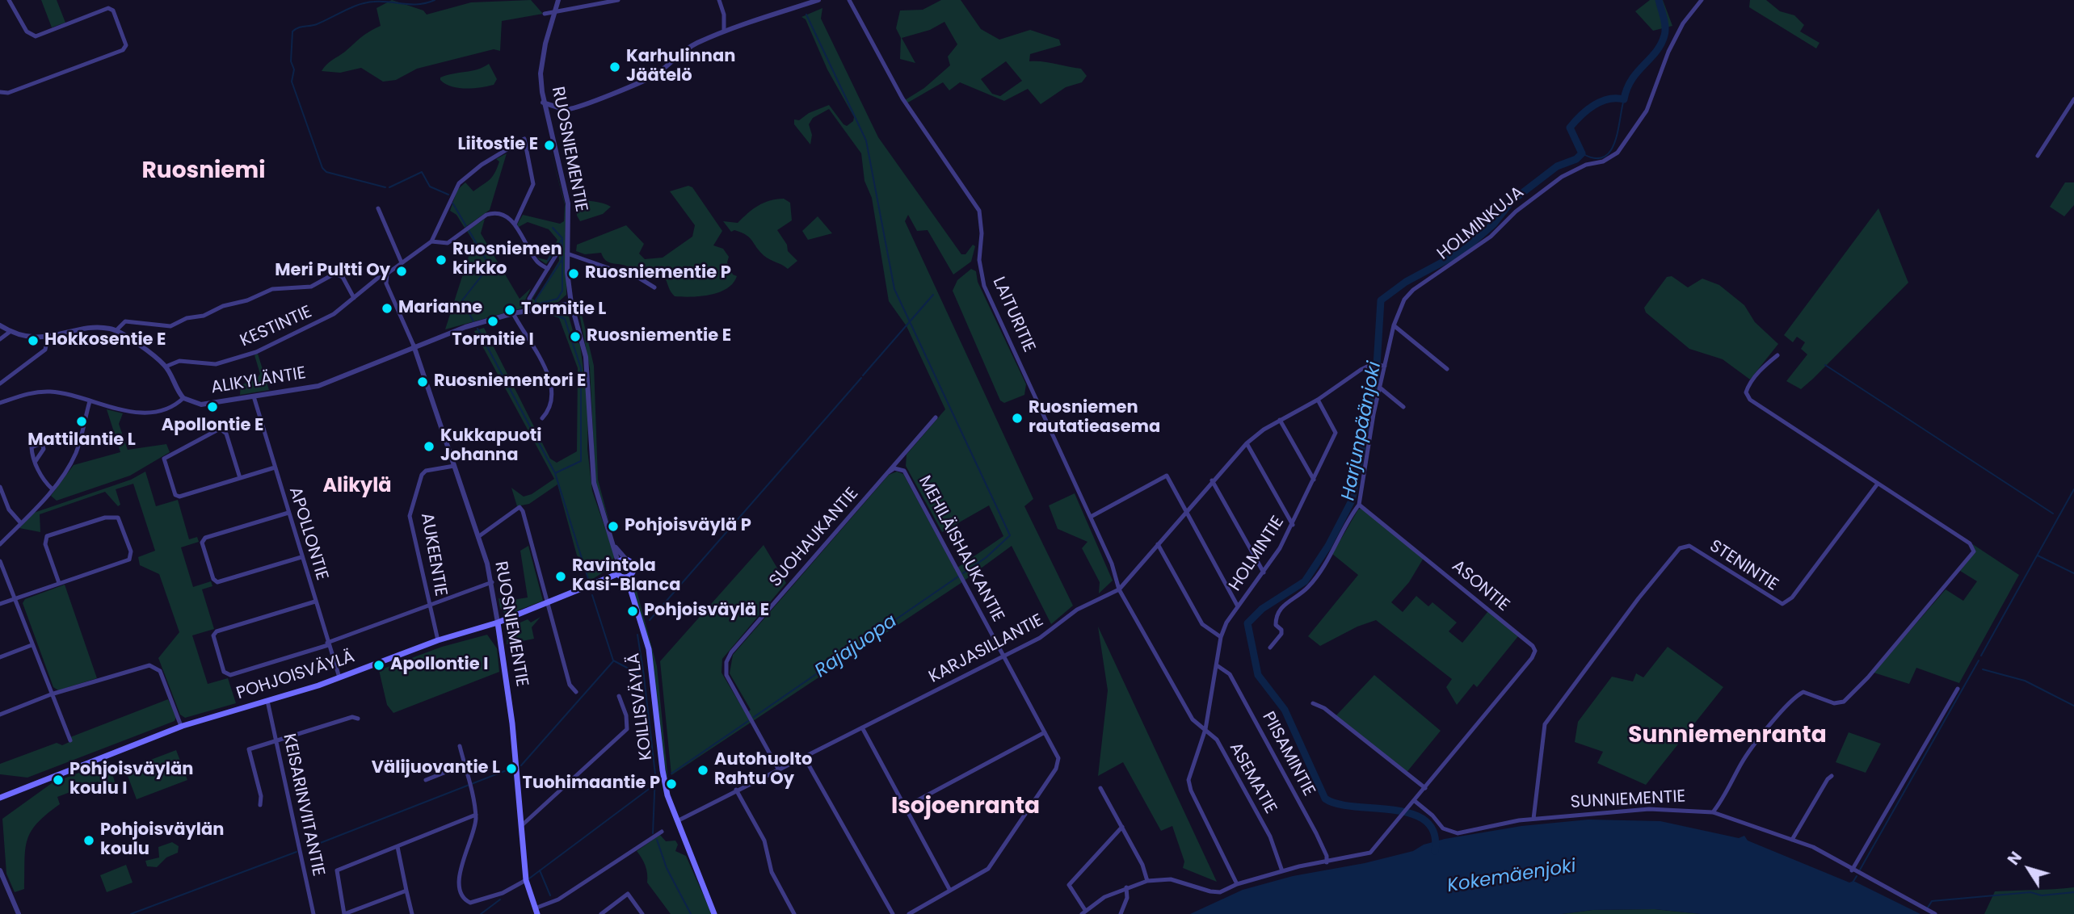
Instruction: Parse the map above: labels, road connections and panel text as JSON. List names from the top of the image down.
{
  "streets": {
    "main road": ["RUOSNIEMENTIE", "POHJOISVÄYLÄ", "KOILLISVÄYLÄ"],
    "street": [
      "HOLMINKUJA",
      "LAITURITIE",
      "KESTINTIE",
      "ALIKYLÄNTIE",
      "APOLLONTIE",
      "SUOHAUKANTIE",
      "MEHILÄISHAUKANTIE",
      "HOLMINTIE",
      "AUKEENTIE",
      "STENINTIE",
      "ASONTIE",
      "KARJASILLANTIE",
      "PIISAMINTIE",
      "ASEMATIE",
      "SUNNIEMENTIE",
      "KEISARINVIITANTIE"
    ]
  },
  "crossings": [
    ["RUOSNIEMENTIE", "ALIKYLÄNTIE"],
    ["RUOSNIEMENTIE", "AUKEENTIE"],
    ["RUOSNIEMENTIE", "POHJOISVÄYLÄ"],
    ["HOLMINKUJA", "KARJASILLANTIE"],
    ["LAITURITIE", "KARJASILLANTIE"],
    ["LAITURITIE", "ASEMATIE"],
    ["ALIKYLÄNTIE", "APOLLONTIE"],
    ["APOLLONTIE", "POHJOISVÄYLÄ"],
    ["SUOHAUKANTIE", "MEHILÄISHAUKANTIE"],
    ["SUOHAUKANTIE", "KARJASILLANTIE"],
    ["MEHILÄISHAUKANTIE", "KARJASILLANTIE"],
    ["HOLMINTIE", "ASONTIE"],
    ["HOLMINTIE", "KARJASILLANTIE"],
    ["HOLMINTIE", "PIISAMINTIE"],
    ["HOLMINTIE", "ASEMATIE"],
    ["AUKEENTIE", "POHJOISVÄYLÄ"],
    ["STENINTIE", "SUNNIEMENTIE"],
    ["ASONTIE", "PIISAMINTIE"],
    ["ASONTIE", "ASEMATIE"],
    ["ASONTIE", "SUNNIEMENTIE"],
    ["KARJASILLANTIE", "KOILLISVÄYLÄ"],
    ["KARJASILLANTIE", "ASEMATIE"],
    ["POHJOISVÄYLÄ", "KOILLISVÄYLÄ"],
    ["POHJOISVÄYLÄ", "KEISARINVIITANTIE"]
  ],
  "districts": [
    "Ruosniemi",
    "Alikylä",
    "Sunniemenranta",
    "Isojoenranta"
  ],
  "water": ["Harjunpäänjoki", "Rajajuopa", "Kokemäenjoki"],
  "places": [
    "Karhulinnan Jäätelö",
    "Liitostie E",
    "Ruosniemen kirkko",
    "Meri Pultti Oy",
    "Ruosniementie P",
    "Marianne",
    "Tormitie L",
    "Tormitie I",
    "Ruosniementie E",
    "Hokkosentie E",
    "Ruosniementori E",
    "Apollontie E",
    "Ruosniemen rautatieasema",
    "Mattilantie L",
    "Kukkapuoti Johanna",
    "Pohjoisväylä P",
    "Ravintola Kasi-Blanca",
    "Pohjoisväylä E",
    "Apollontie I",
    "Välijuovantie L",
    "Autohuolto Rahtu Oy",
    "Pohjoisväylän koulu I",
    "Tuohimaantie P",
    "Pohjoisväylän koulu"
  ],
  "north": "top left"
}
